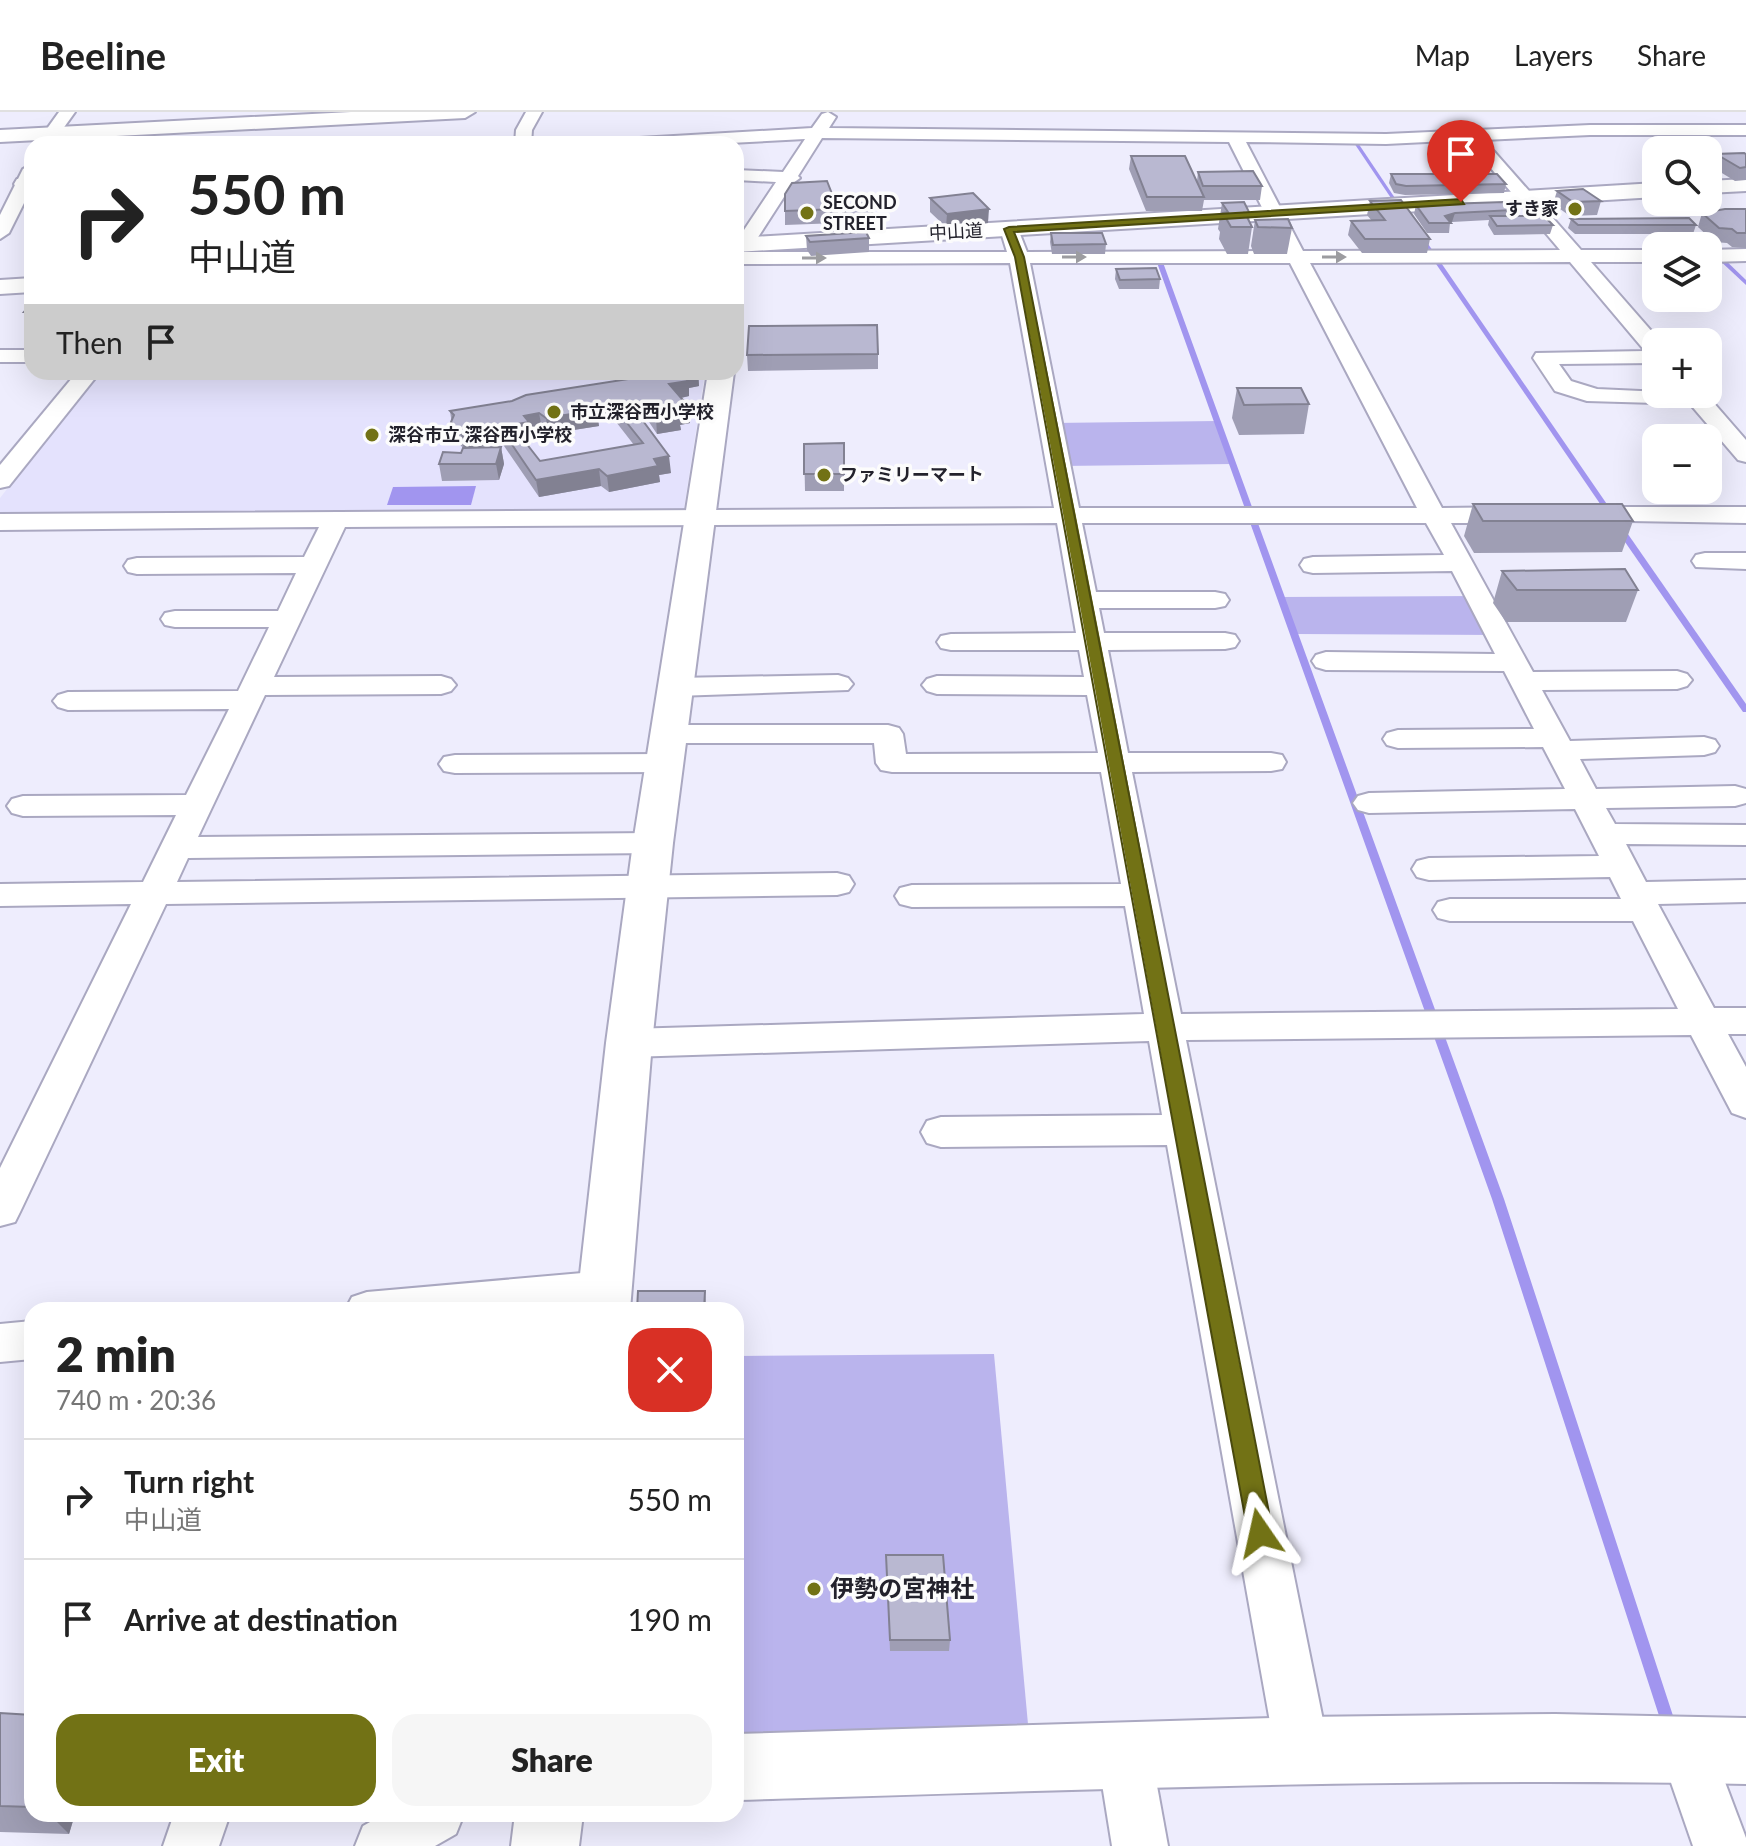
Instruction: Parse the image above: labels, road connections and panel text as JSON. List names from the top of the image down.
{
  "streets": {
    "main road": ["中山道"]
  },
  "places": [
    "すき家",
    "SECOND STREET",
    "市立深谷西小学校",
    "深谷市立 深谷西小学校",
    "ファミリーマート",
    "伊勢の宮神社"
  ],
  "page": {
    "header": "Beeline",
    "nav": ["Map", "Layers", "Share"],
    "map_buttons": ["+", "−"],
    "turn": ["550 m", "中山道"],
    "then": "Then",
    "heading": ["2 min", "740 m · 20:36"],
    "list": [
      {
        "name": "Turn right",
        "note": "中山道",
        "value": "550 m"
      },
      {
        "name": "Arrive at destination",
        "value": "190 m"
      }
    ],
    "buttons": ["Exit", "Share"]
  }
}
